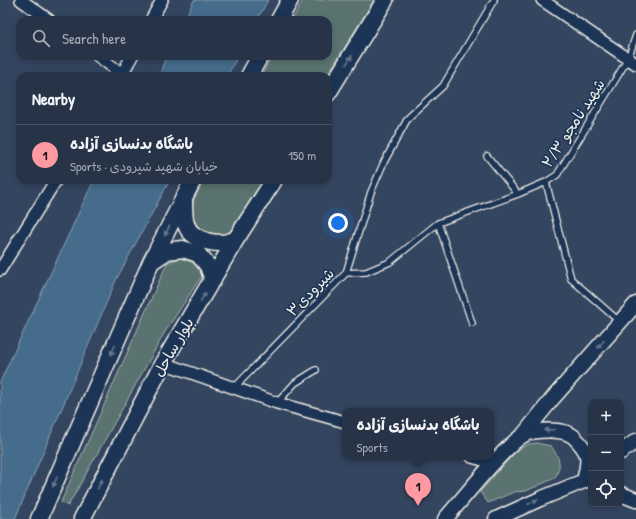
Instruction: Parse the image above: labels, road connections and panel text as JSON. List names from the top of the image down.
{
  "streets": {
    "main road": ["بلوار ساحل"],
    "lane": ["شهید نامجو ۲/۳", "شیرودی۳"]
  },
  "crossings": [
    ["شهید نامجو ۲/۳", "شیرودی۳"]
  ],
  "page": {
    "search": "Search here",
    "heading": "Nearby",
    "list": [
      {
        "mark": "1",
        "name": "باشگاه بدنسازی آزاده",
        "note": "Sports · خیابان شهید شیرودی",
        "value": "150 m"
      }
    ],
    "map_buttons": ["+", "−"],
    "popup": ["باشگاه بدنسازی آزاده", "Sports"],
    "pins": "1"
  }
}
